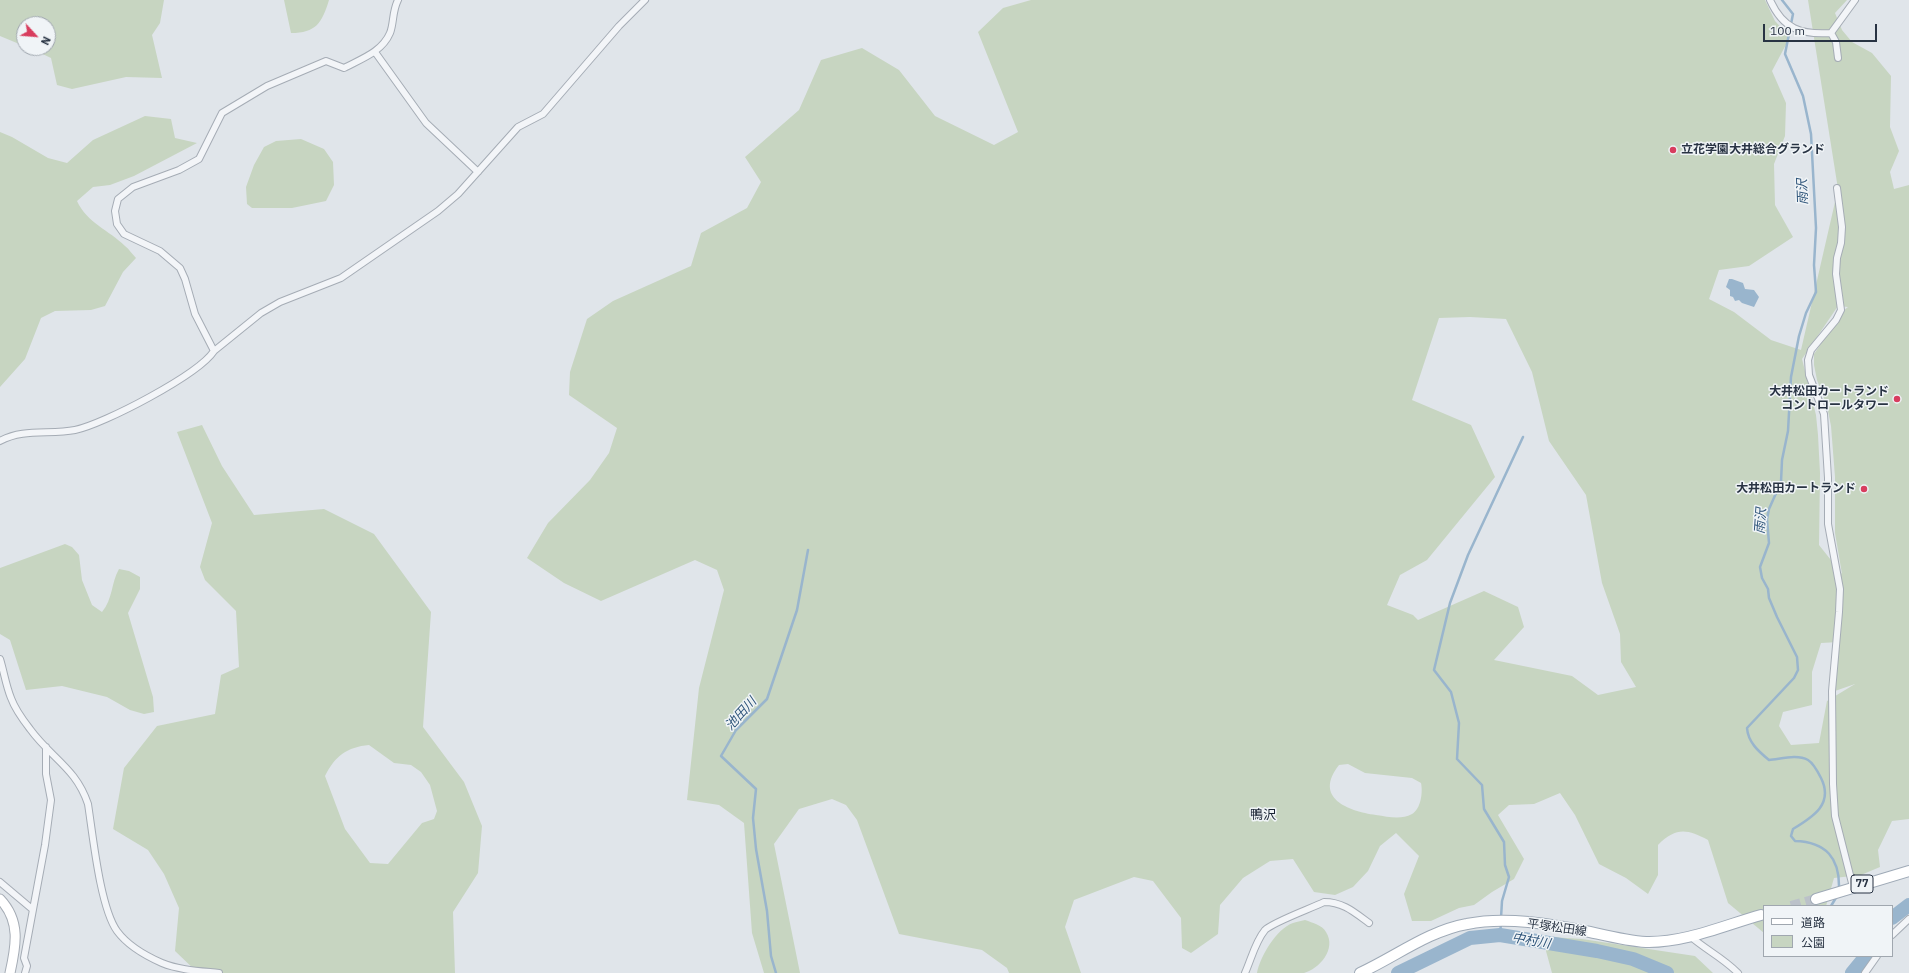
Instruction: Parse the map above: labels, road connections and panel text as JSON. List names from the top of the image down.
{
  "streets": {
    "main road": ["77", "平塚松田線"]
  },
  "districts": ["鴨沢"],
  "water": ["雨沢", "池田川", "中村川"],
  "places": ["立花学園大井総合グランド", "大井松田カートランド コントロールタワー", "大井松田カートランド"],
  "legend": ["道路", "公園"],
  "scale_bar": "100 m",
  "north": "bottom right"
}
